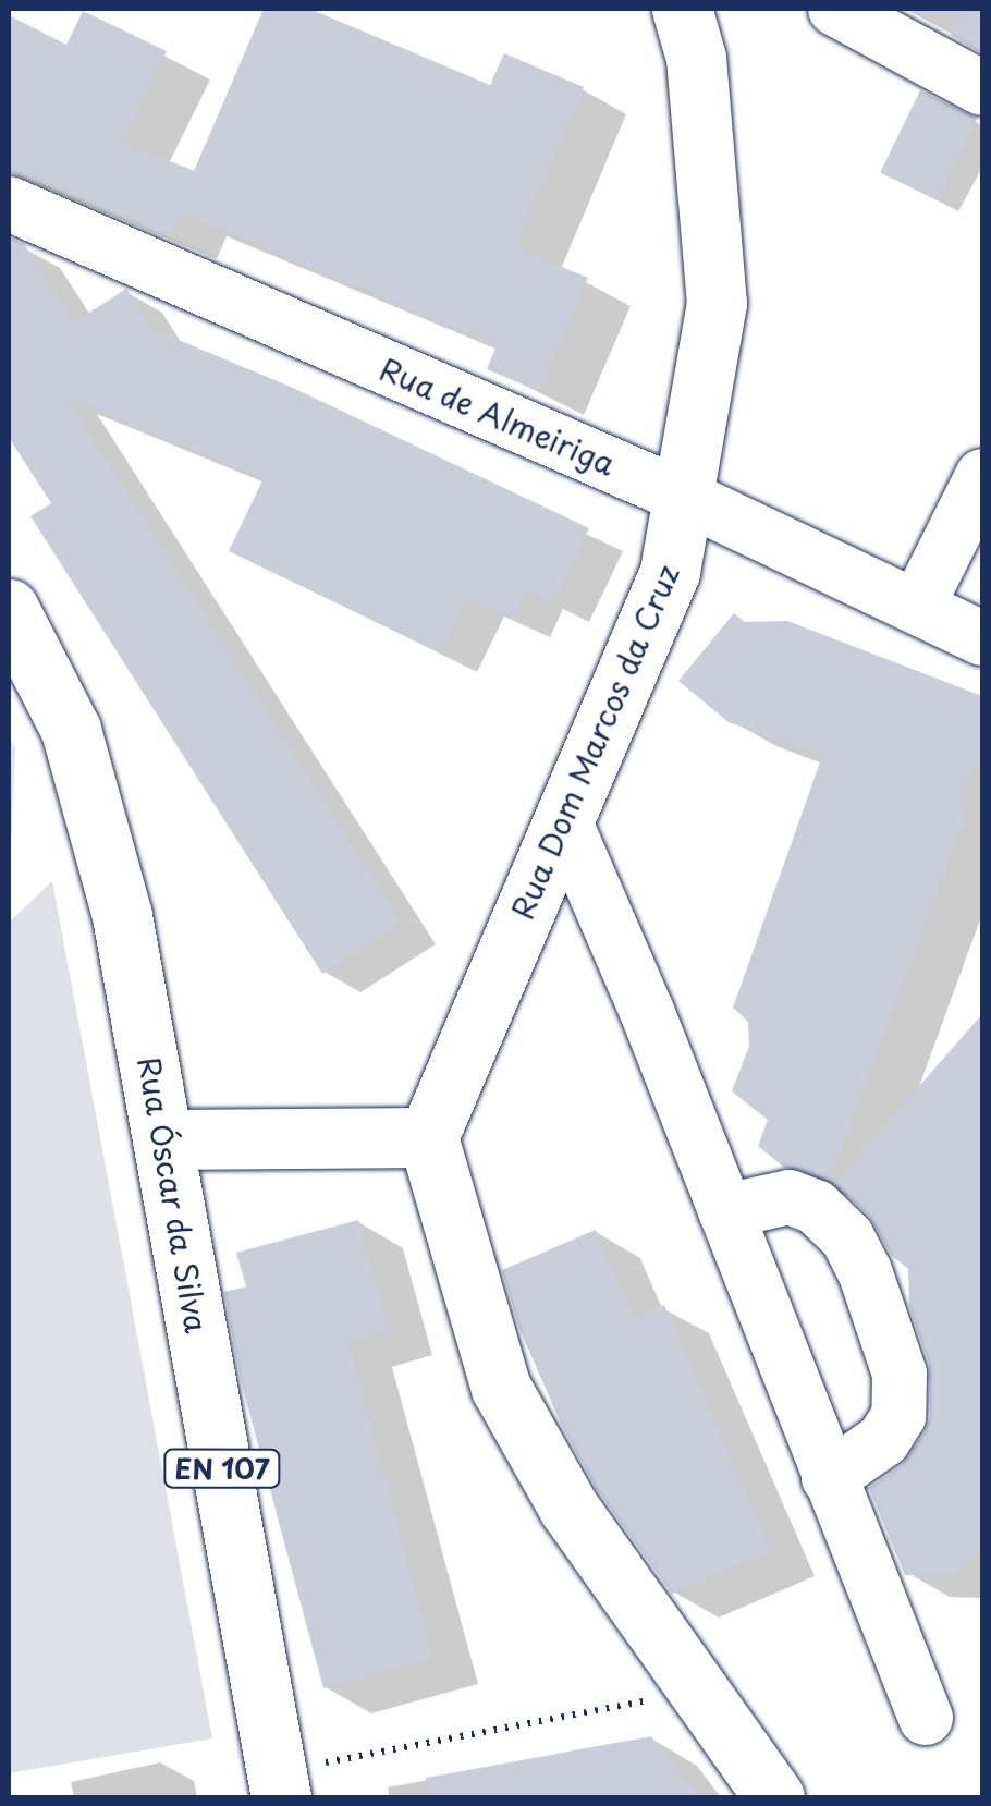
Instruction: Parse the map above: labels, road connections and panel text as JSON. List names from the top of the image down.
{
  "streets": {
    "street": [
      "Rua de Almeiriga",
      "Rua Dom Marcos da Cruz",
      "Rua Óscar da Silva",
      "EN 107"
    ]
  },
  "crossings": [
    ["Rua de Almeiriga", "Rua Dom Marcos da Cruz"]
  ]
}
